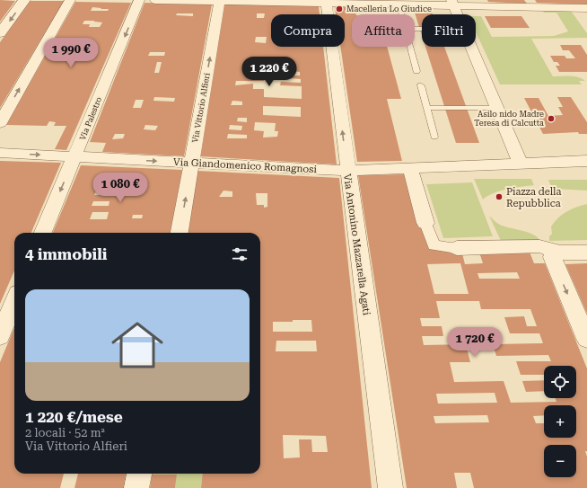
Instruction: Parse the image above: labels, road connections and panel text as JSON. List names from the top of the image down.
{
  "streets": {
    "street": [
      "Via Vittorio Alfieri",
      "Via Palestro",
      "Via Giandomenico Romagnosi",
      "Via Antonino Mazzarella Agati"
    ]
  },
  "crossings": [
    ["Via Vittorio Alfieri", "Via Giandomenico Romagnosi"],
    ["Via Palestro", "Via Giandomenico Romagnosi"],
    ["Via Giandomenico Romagnosi", "Via Antonino Mazzarella Agati"]
  ],
  "one_way": ["Via Vittorio Alfieri"],
  "places": ["Macelleria Lo Giudice", "Asilo nido Madre Teresa di Calcutta", "Piazza della Repubblica"],
  "page": {
    "chip": ["Compra", "Affitta", "Filtri"],
    "price": [
      "1 990 €",
      "1 220 €",
      "1 080 €",
      "1 720 €"
    ],
    "heading": "4 immobili",
    "list": [
      {
        "name": "1 220 €/mese",
        "note": "2 locali · 52 m² · Via Vittorio Alfieri"
      }
    ],
    "map_buttons": ["+", "−"]
  }
}
